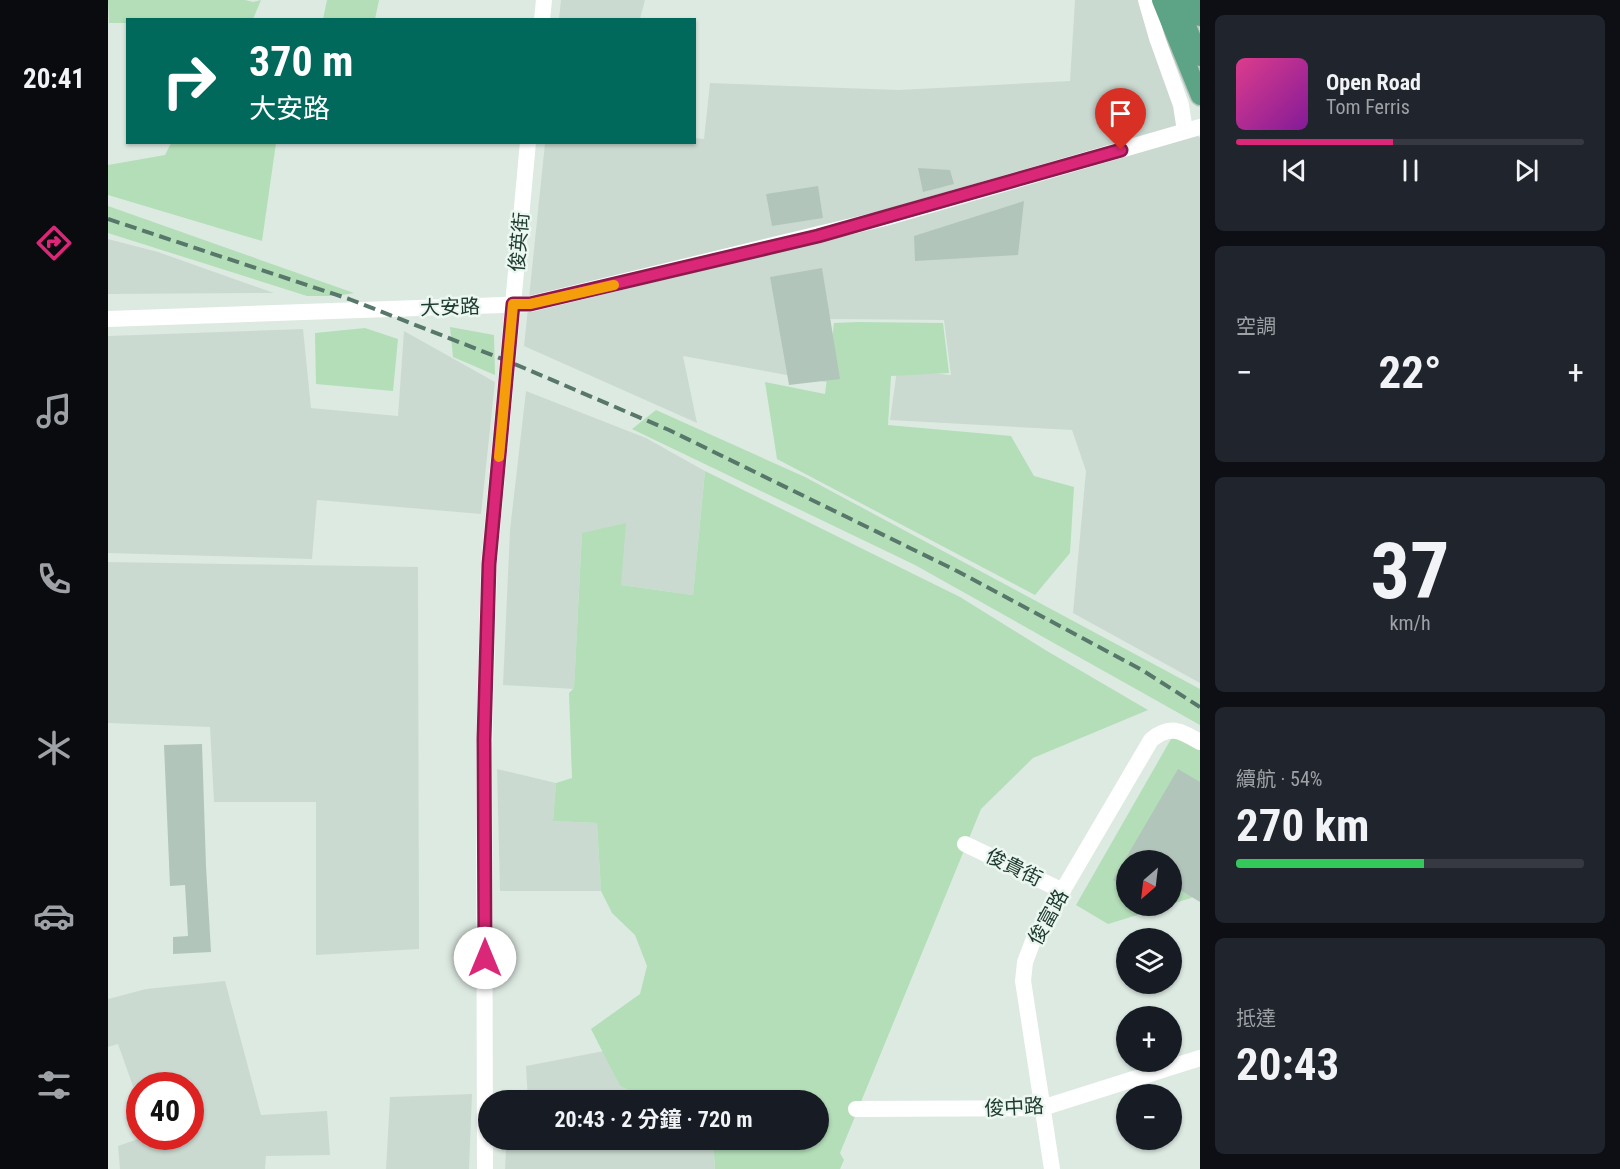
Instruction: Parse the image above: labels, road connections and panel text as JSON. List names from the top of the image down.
{
  "streets": {
    "street": [
      "俊英街",
      "大安路",
      "俊貴街",
      "俊富路",
      "俊中路"
    ]
  },
  "crossings": [
    ["俊英街", "大安路"],
    ["俊貴街", "俊富路"],
    ["俊富路", "俊中路"]
  ],
  "north": "bottom left",
  "page": {
    "tabs": "20:41",
    "turn": ["370 m", "大安路"],
    "song": ["Open Road", "Tom Ferris"],
    "tile": [
      "空調",
      ["37", "km/h"],
      ["續航 · 54%", "270 km"],
      ["抵達", "20:43"]
    ],
    "heat": ["−", "22°", "+"],
    "map_buttons": ["+", "−"],
    "limit": "40",
    "trip": "20:43 · 2 分鐘 · 720 m"
  }
}
